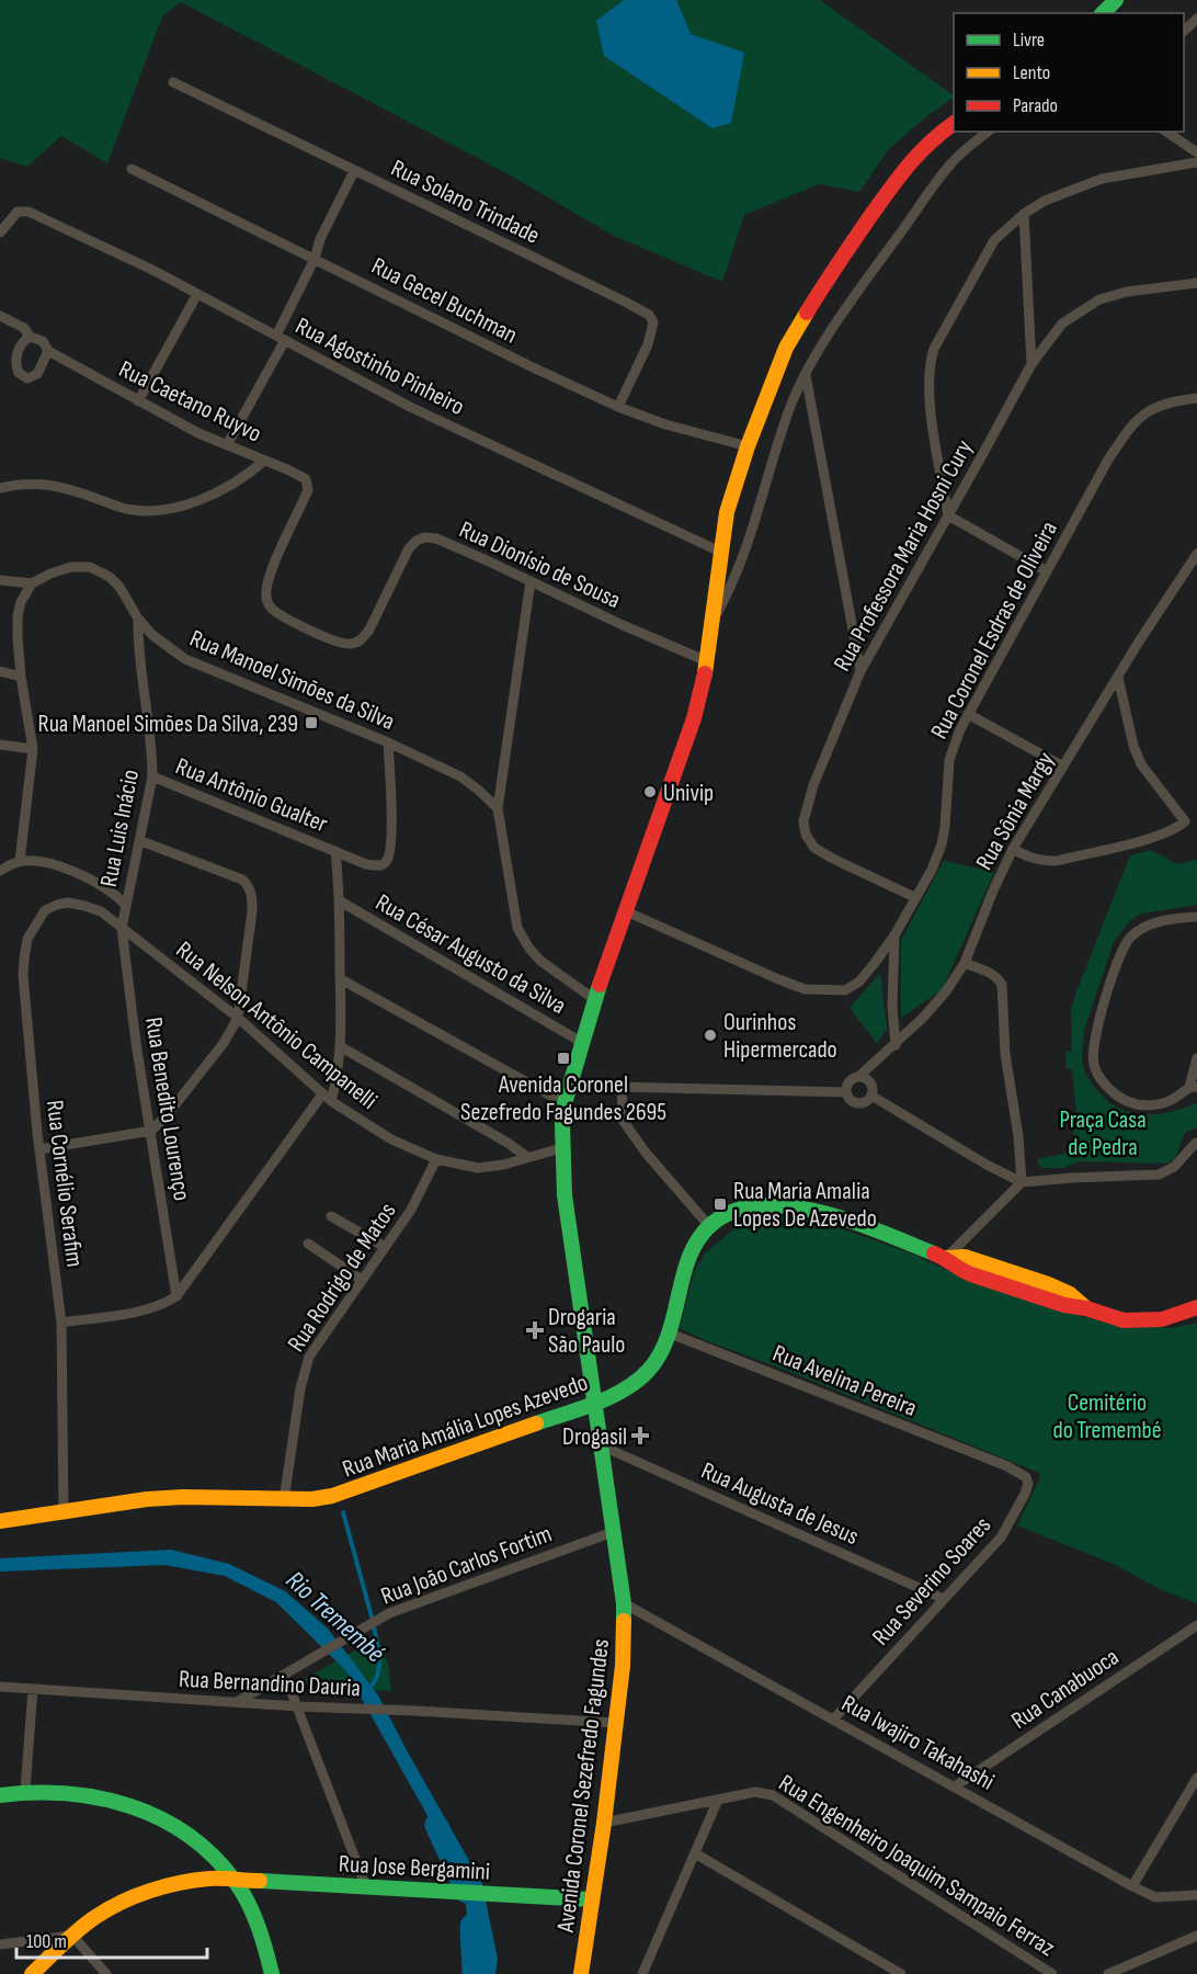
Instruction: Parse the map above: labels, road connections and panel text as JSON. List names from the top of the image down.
{
  "streets": {
    "main road": ["Rua Maria Amália Lopes Azevedo", "Avenida Coronel Sezefredo Fagundes", "Rua Jose Bergamini"],
    "street": [
      "Rua Solano Trindade",
      "Rua Gecel Buchman",
      "Rua Agostinho Pinheiro",
      "Rua Caetano Ruyvo",
      "Rua Professora Maria Hosni Cury",
      "Rua Dionísio de Sousa",
      "Rua Coronel Esdras de Oliveira",
      "Rua Manoel Simões da Silva",
      "Rua Antônio Gualter",
      "Rua Sônia Margy",
      "Rua Luis Inácio",
      "Rua César Augusto da Silva",
      "Rua Nelson Antônio Campanelli",
      "Rua Benedito Lourenço",
      "Rua Cornélio Serafim",
      "Rua Rodrigo de Matos",
      "Rua Avelina Pereira",
      "Rua Augusta de Jesus",
      "Rua João Carlos Fortim",
      "Rua Severino Soares",
      "Rua Bernandino Dauria",
      "Rua Canabuoca",
      "Rua Iwajiro Takahashi",
      "Rua Engenheiro Joaquim Sampaio Ferraz"
    ]
  },
  "crossings": [
    ["Rua Solano Trindade", "Rua Gecel Buchman"],
    ["Rua Gecel Buchman", "Avenida Coronel Sezefredo Fagundes"],
    ["Rua Agostinho Pinheiro", "Avenida Coronel Sezefredo Fagundes"],
    ["Rua Caetano Ruyvo", "Rua Dionísio de Sousa"],
    ["Rua Professora Maria Hosni Cury", "Rua Coronel Esdras de Oliveira"],
    ["Rua Dionísio de Sousa", "Avenida Coronel Sezefredo Fagundes"],
    ["Rua Coronel Esdras de Oliveira", "Avenida Coronel Sezefredo Fagundes"],
    ["Rua Manoel Simões da Silva", "Rua Antônio Gualter"],
    ["Rua Manoel Simões da Silva", "Rua Luis Inácio"],
    ["Rua Antônio Gualter", "Rua Luis Inácio"],
    ["Rua Luis Inácio", "Rua Nelson Antônio Campanelli"],
    ["Rua Luis Inácio", "Rua Benedito Lourenço"],
    ["Rua Luis Inácio", "Rua Cornélio Serafim"],
    ["Rua César Augusto da Silva", "Avenida Coronel Sezefredo Fagundes"],
    ["Rua Nelson Antônio Campanelli", "Rua Benedito Lourenço"],
    ["Rua Nelson Antônio Campanelli", "Rua Cornélio Serafim"],
    ["Rua Nelson Antônio Campanelli", "Rua Rodrigo de Matos"],
    ["Rua Nelson Antônio Campanelli", "Avenida Coronel Sezefredo Fagundes"],
    ["Rua Benedito Lourenço", "Rua Cornélio Serafim"],
    ["Rua Cornélio Serafim", "Rua Maria Amália Lopes Azevedo"],
    ["Rua Rodrigo de Matos", "Rua Maria Amália Lopes Azevedo"],
    ["Rua Avelina Pereira", "Rua Maria Amália Lopes Azevedo"],
    ["Rua Avelina Pereira", "Rua Severino Soares"],
    ["Rua Maria Amália Lopes Azevedo", "Avenida Coronel Sezefredo Fagundes"],
    ["Rua Augusta de Jesus", "Rua Severino Soares"],
    ["Rua Augusta de Jesus", "Avenida Coronel Sezefredo Fagundes"],
    ["Rua João Carlos Fortim", "Rua Bernandino Dauria"],
    ["Rua João Carlos Fortim", "Avenida Coronel Sezefredo Fagundes"],
    ["Rua Severino Soares", "Rua Iwajiro Takahashi"],
    ["Rua Bernandino Dauria", "Avenida Coronel Sezefredo Fagundes"],
    ["Rua Canabuoca", "Rua Iwajiro Takahashi"],
    ["Rua Iwajiro Takahashi", "Avenida Coronel Sezefredo Fagundes"],
    ["Avenida Coronel Sezefredo Fagundes", "Rua Engenheiro Joaquim Sampaio Ferraz"],
    ["Avenida Coronel Sezefredo Fagundes", "Rua Jose Bergamini"]
  ],
  "water": ["Rio Tremembé"],
  "parks": ["Praça Casa de Pedra", "Cemitério do Tremembé"],
  "places": {
    "transit": ["Rua Manoel Simões Da Silva, 239", "Avenida Coronel Sezefredo Fagundes 2695", "Rua Maria Amalia Lopes De Azevedo"],
    "other": ["Univip", "Ourinhos Hipermercado"],
    "health": ["Drogaria São Paulo", "Drogasil"]
  },
  "legend": ["Livre", "Lento", "Parado"],
  "scale_bar": "100 m"
}
